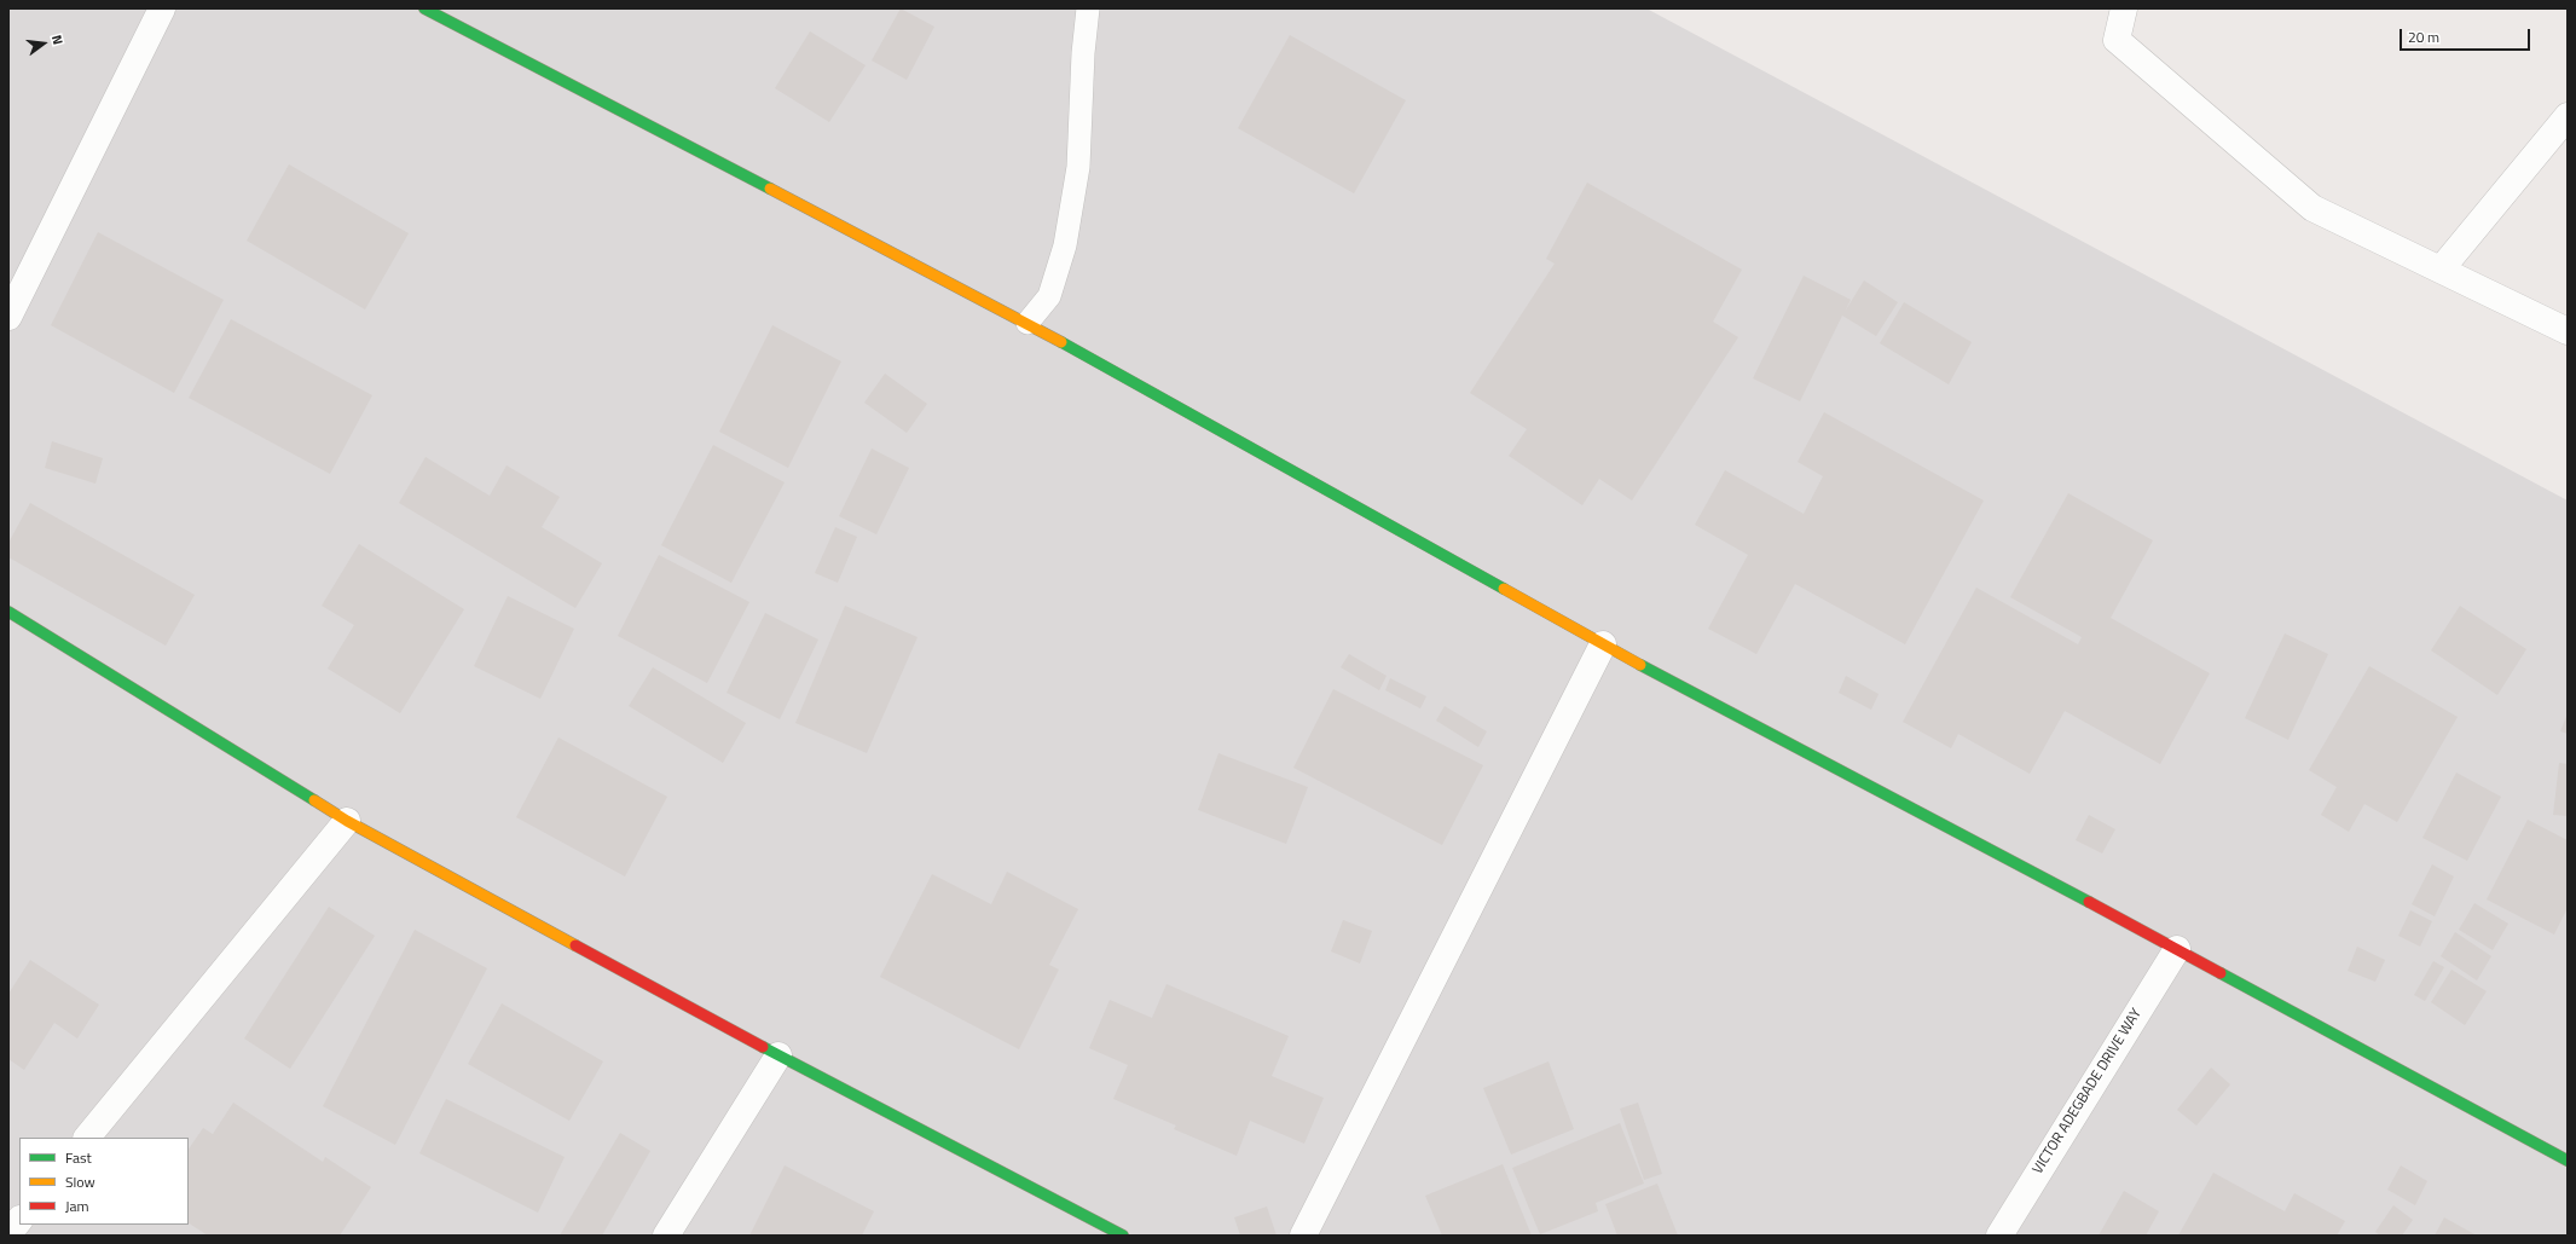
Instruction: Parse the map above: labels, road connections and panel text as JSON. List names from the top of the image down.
{
  "streets": {
    "street": ["VICTOR ADEGBADE DRIVE WAY"]
  },
  "legend": ["Fast", "Slow", "Jam"],
  "scale_bar": "20 m",
  "north": "right"
}
